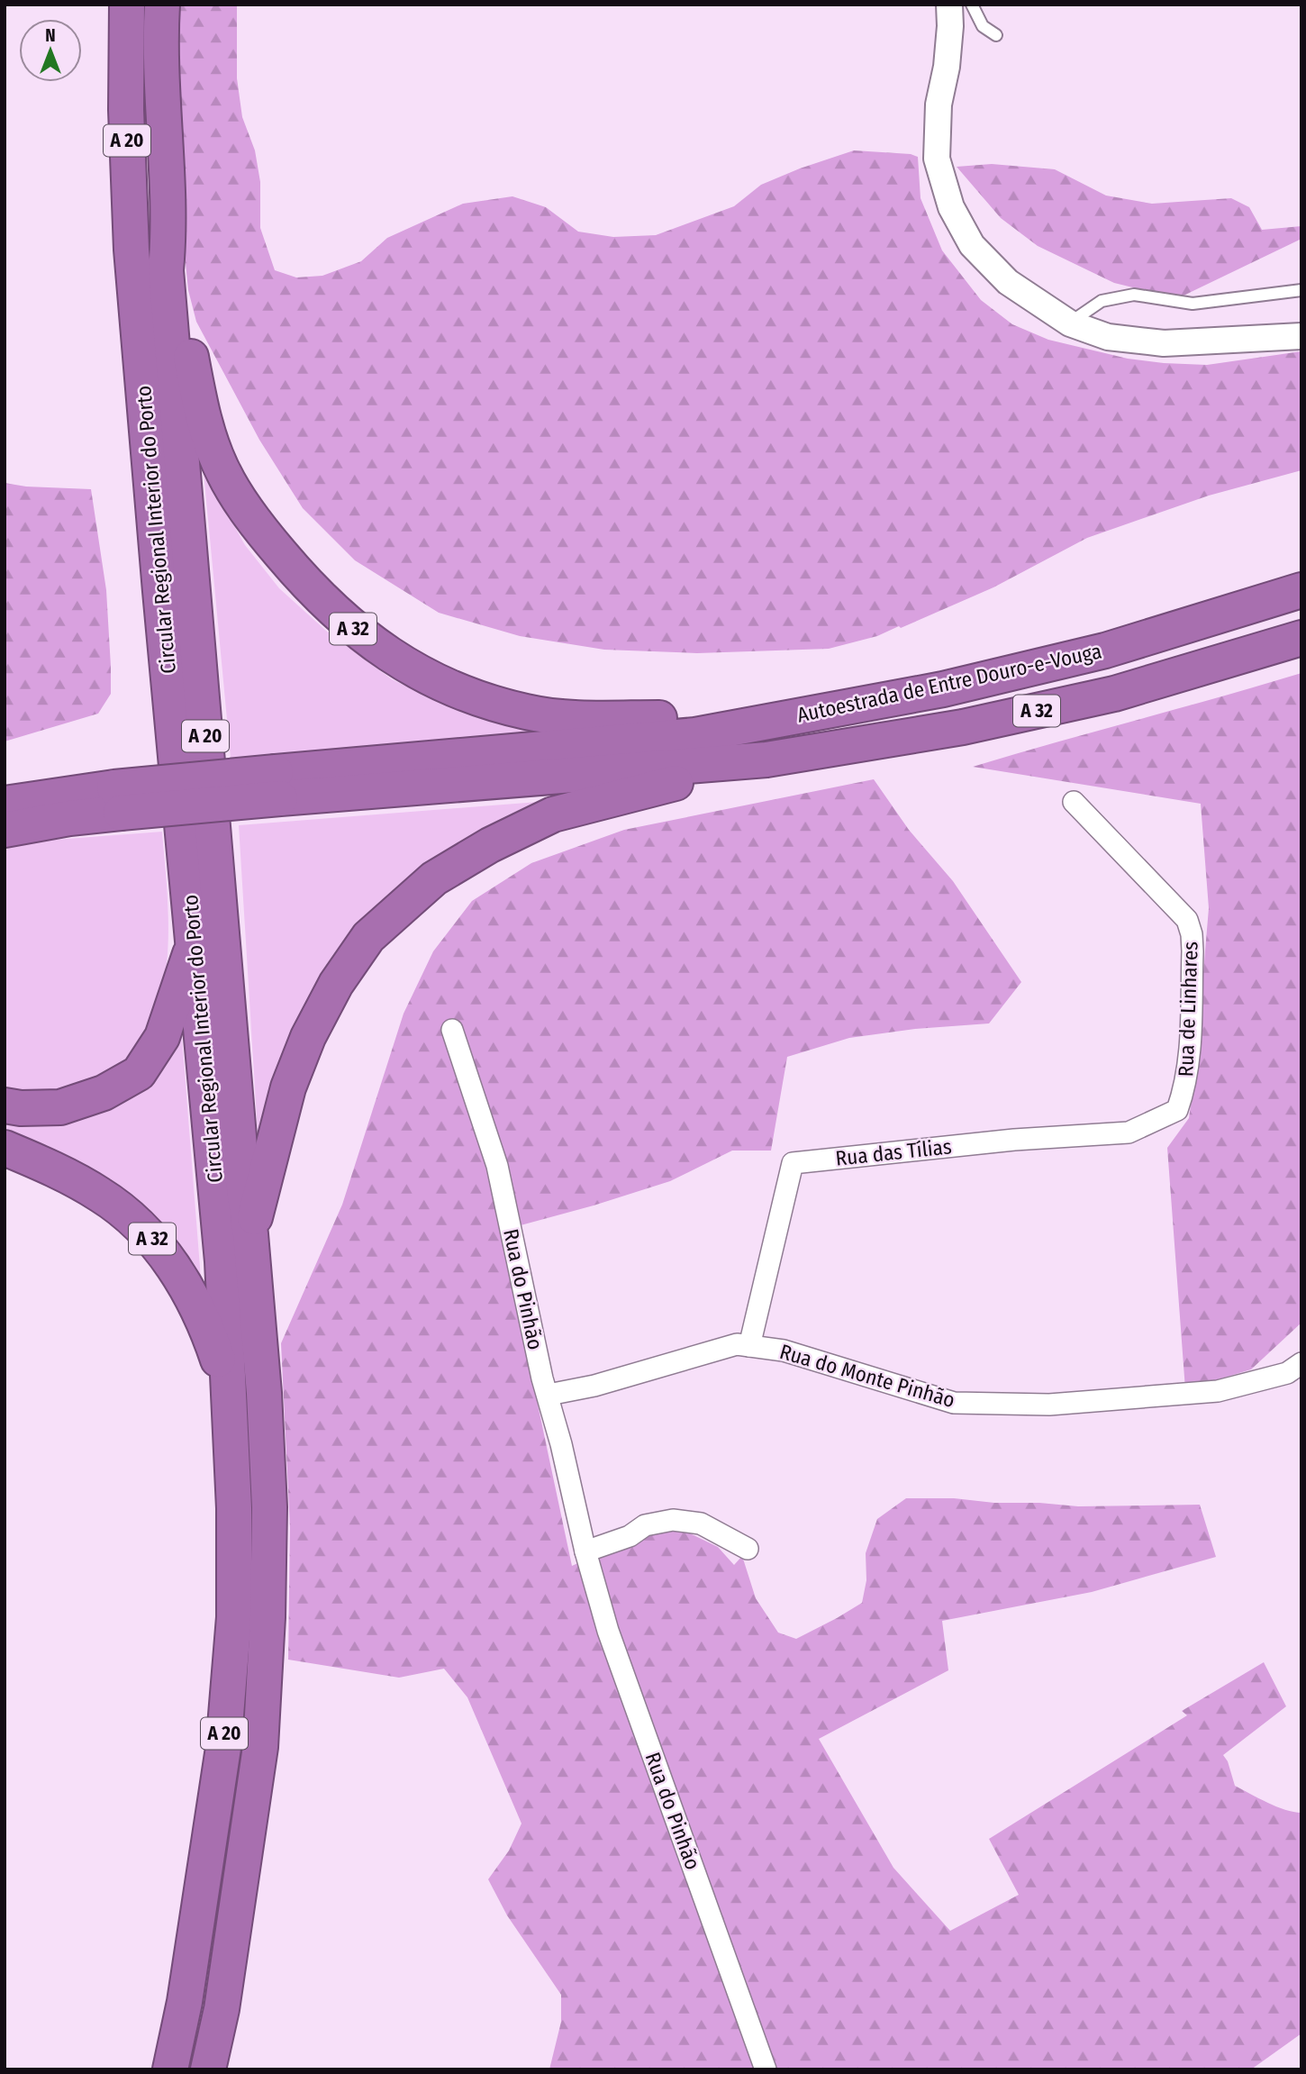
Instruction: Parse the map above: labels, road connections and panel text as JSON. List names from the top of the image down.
{
  "streets": {
    "highway": [
      "A 20",
      "Circular Regional Interior do Porto",
      "A 32",
      "Autoestrada de Entre Douro-e-Vouga"
    ],
    "street": [
      "Rua de Linhares",
      "Rua das Tílias",
      "Rua do Pinhão",
      "Rua do Monte Pinhão"
    ]
  },
  "crossings": [
    ["Circular Regional Interior do Porto", "A 32"],
    ["A 32", "Autoestrada de Entre Douro-e-Vouga"],
    ["Rua de Linhares", "Rua das Tílias"],
    ["Rua das Tílias", "Rua do Monte Pinhão"],
    ["Rua do Pinhão", "Rua do Monte Pinhão"]
  ],
  "north": "top"
}
